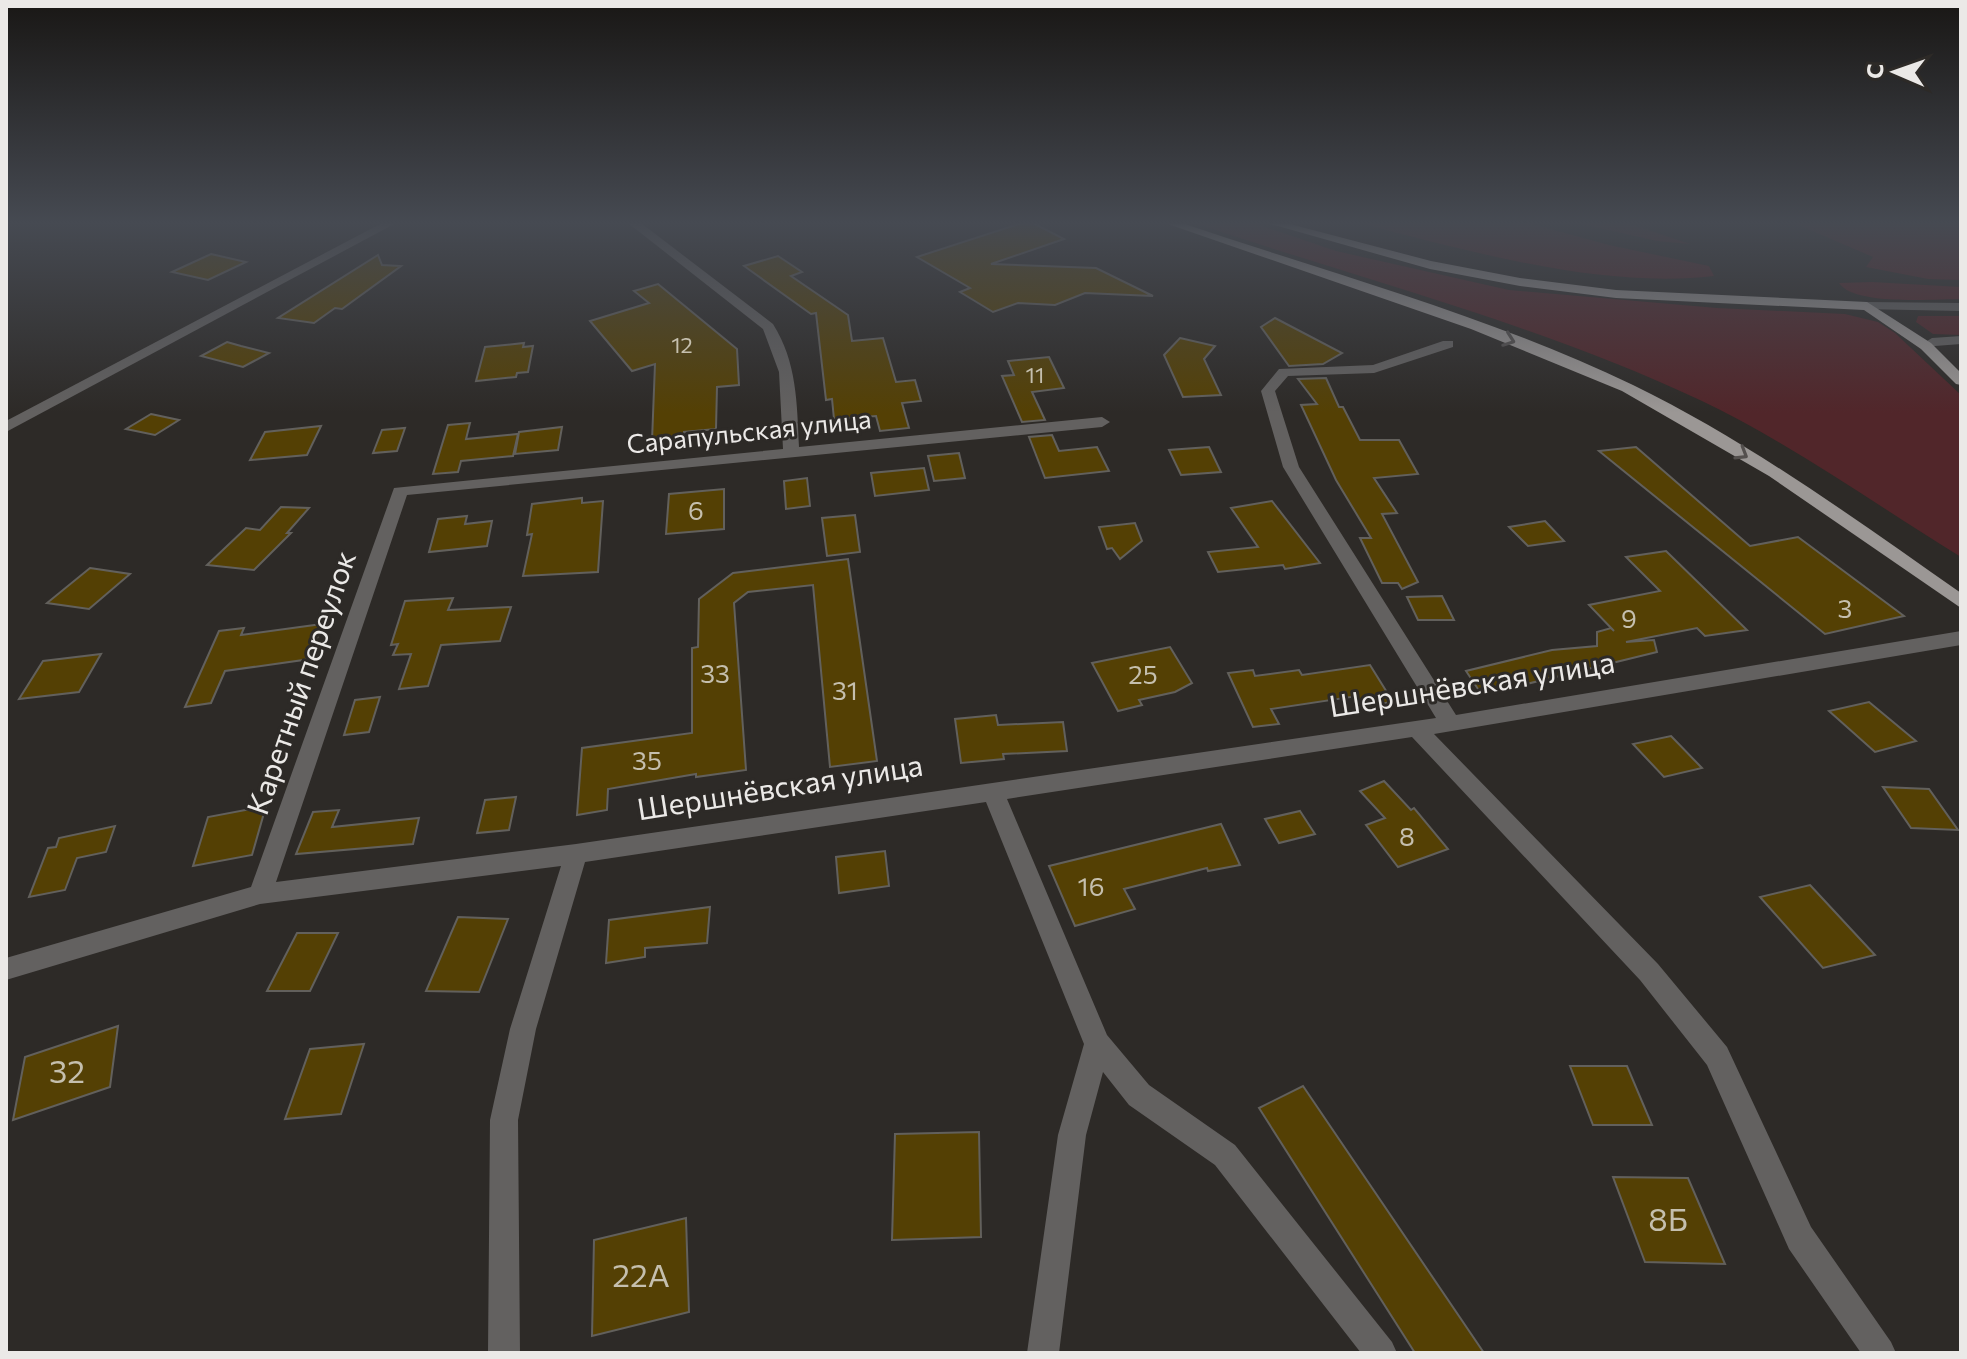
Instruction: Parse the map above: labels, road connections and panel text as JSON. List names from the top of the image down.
{
  "streets": {
    "street": ["Сарапульская улица", "Каретный переулок", "Шершнёвская улица"]
  },
  "crossings": [
    ["Сарапульская улица", "Каретный переулок"],
    ["Каретный переулок", "Шершнёвская улица"]
  ],
  "house_numbers": [
    "12",
    "11",
    "6",
    "3",
    "9",
    "33",
    "25",
    "31",
    "35",
    "8",
    "16",
    "32",
    "8Б",
    "22А"
  ],
  "north": "left"
}
